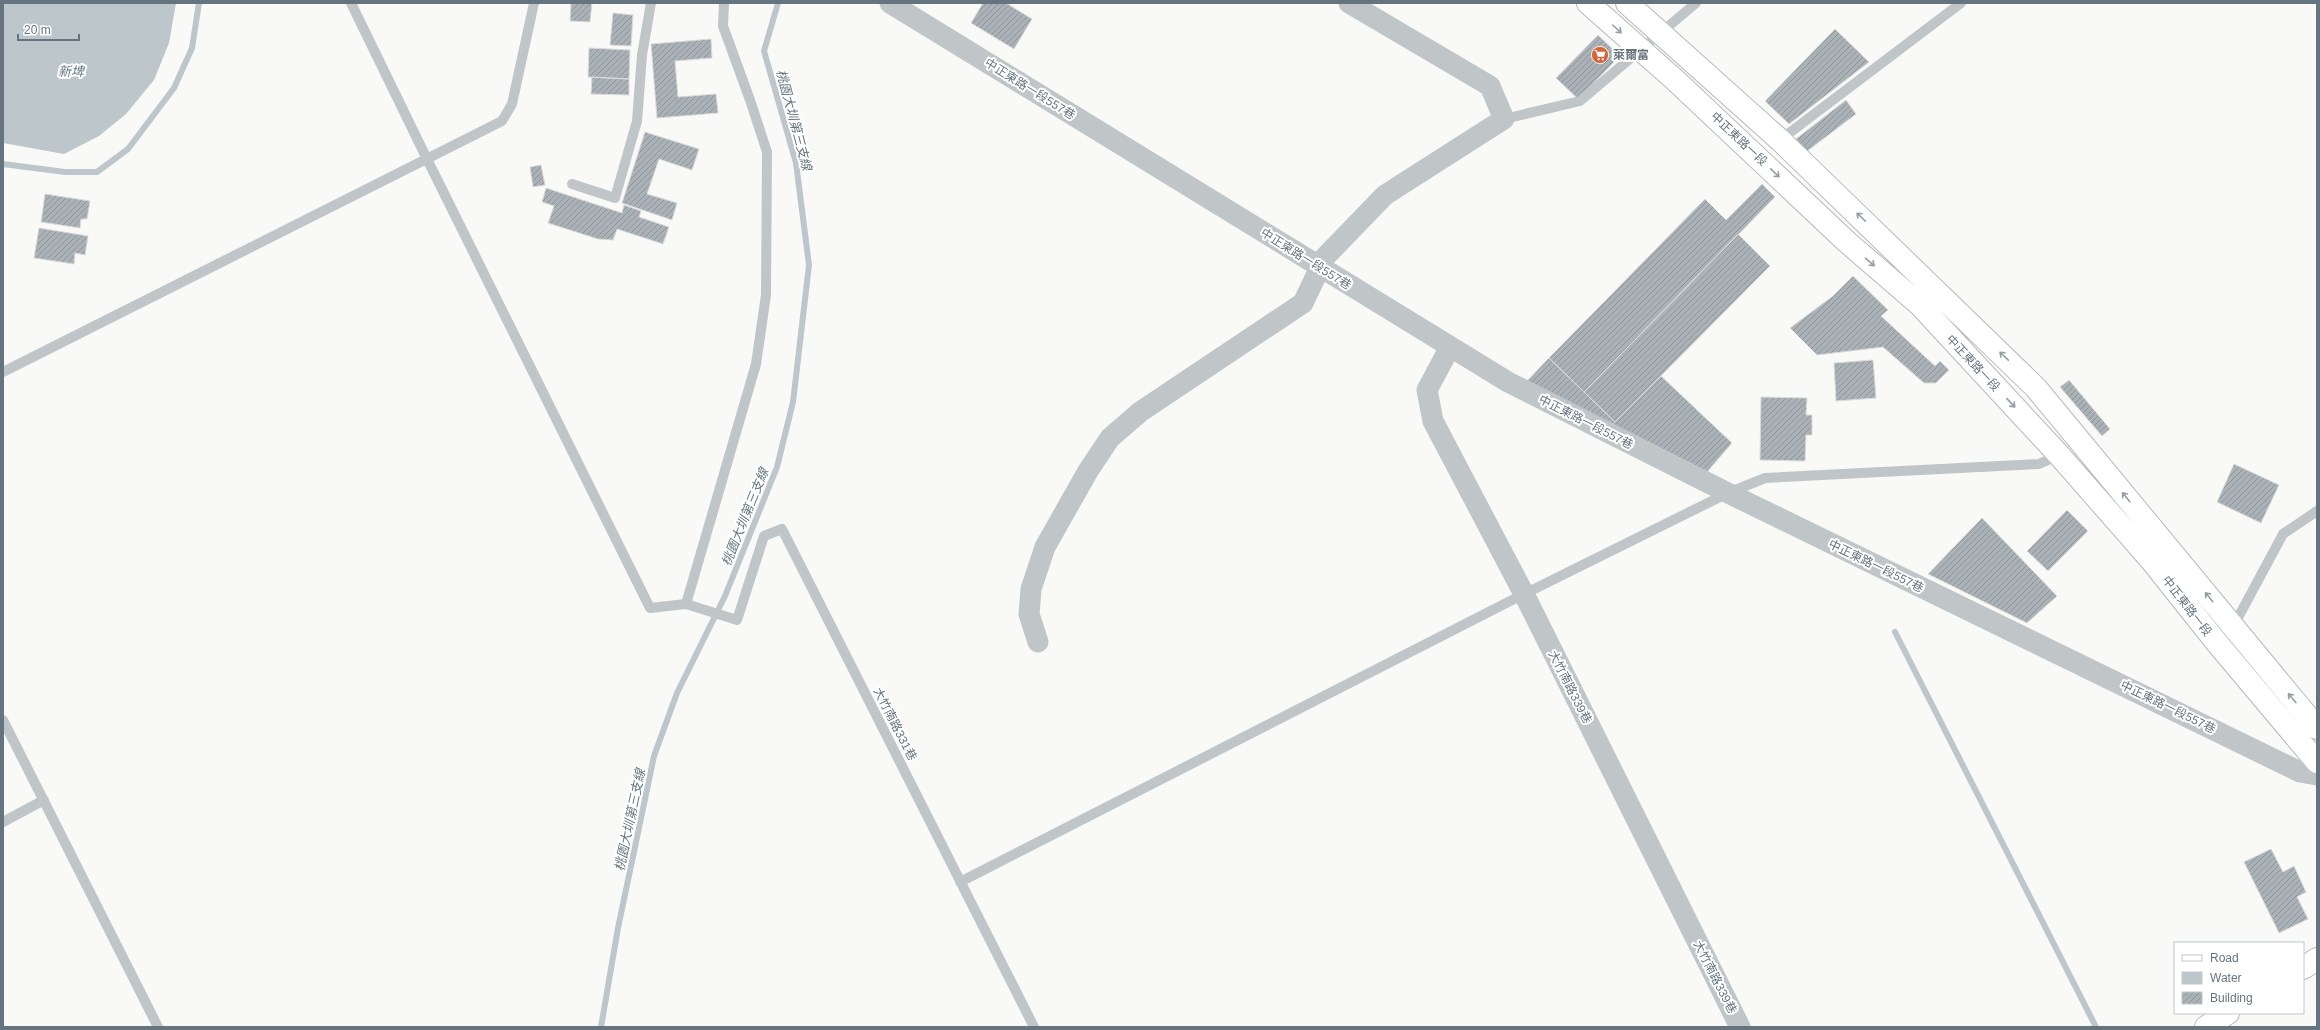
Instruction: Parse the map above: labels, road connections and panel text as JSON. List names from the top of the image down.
{
  "streets": {
    "main road": ["中正東路一段"],
    "street": ["中正東路一段557巷", "大竹南路339巷"],
    "lane": ["大竹南路331巷"]
  },
  "crossings": [
    ["中正東路一段557巷", "大竹南路339巷"]
  ],
  "water": ["新埤", "桃園大圳第三支線"],
  "places": {
    "supermarket": ["萊爾富"]
  },
  "legend": ["Road", "Water", "Building"],
  "scale_bar": "20 m"
}
